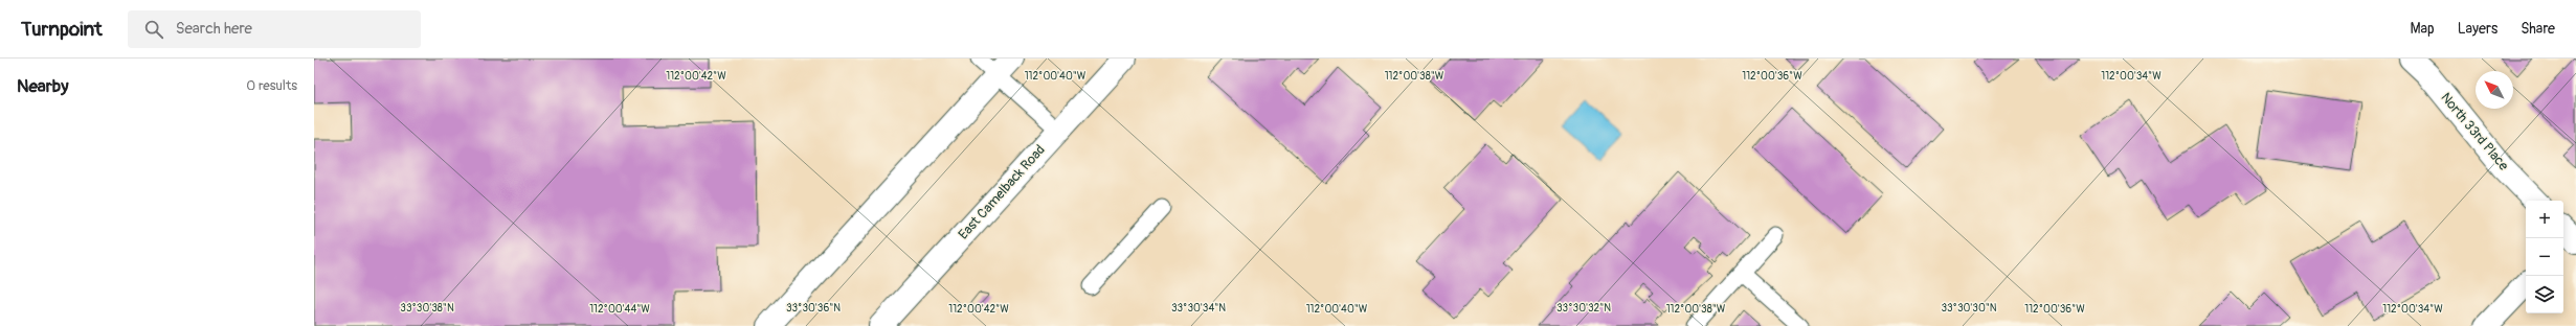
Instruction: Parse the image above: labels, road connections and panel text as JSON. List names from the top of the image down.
{
  "streets": {
    "main road": ["North 33rd Place", "East Camelback Road"]
  },
  "north": "top left",
  "page": {
    "header": "Turnpoint",
    "search": "Search here",
    "nav": ["Map", "Layers", "Share"],
    "heading": ["Nearby", "0 results"],
    "map_buttons": ["+", "−"]
  },
  "coordinates": [
    "112°00'42\"W",
    "112°00'40\"W",
    "112°00'38\"W",
    "112°00'36\"W",
    "112°00'34\"W",
    "33°30'38\"N",
    "33°30'36\"N",
    "33°30'34\"N",
    "33°30'32\"N",
    "33°30'30\"N",
    "112°00'44\"W"
  ]
}
